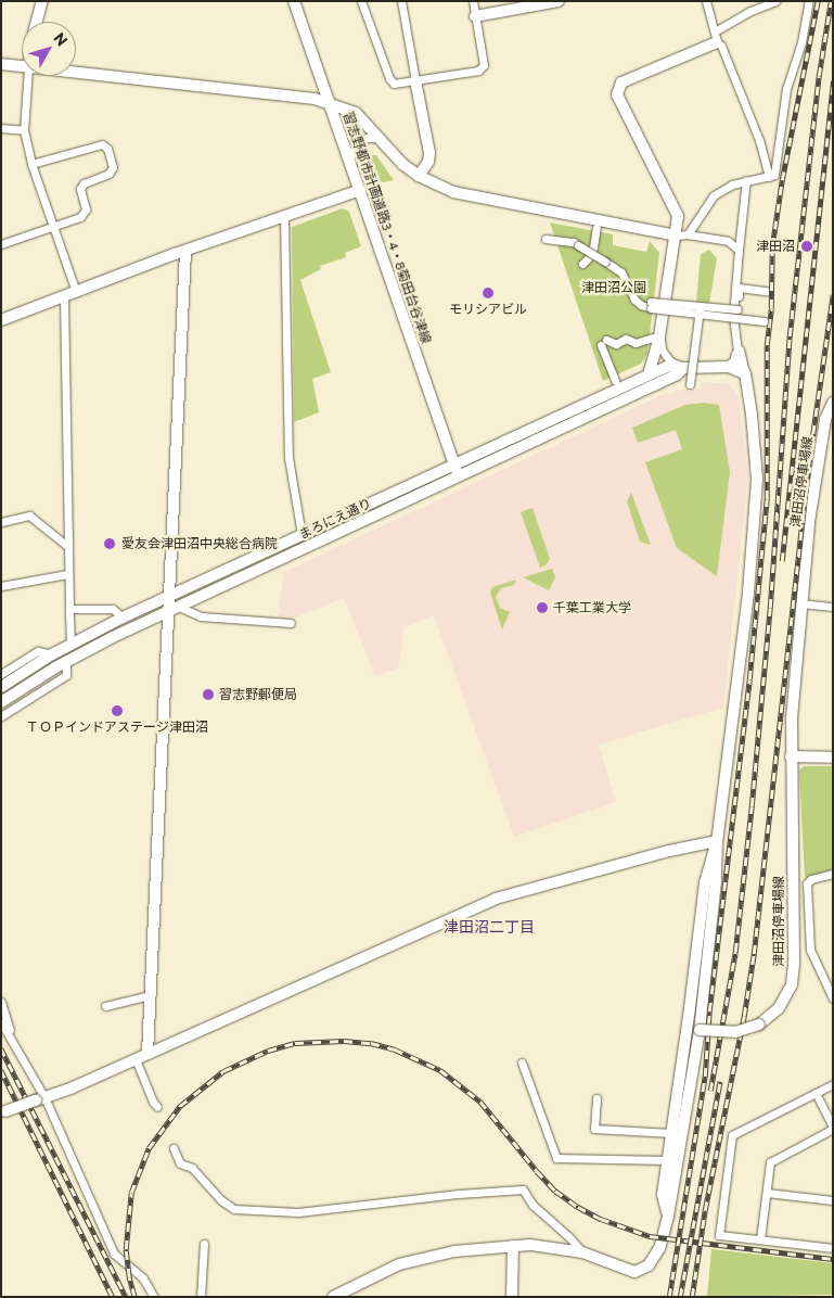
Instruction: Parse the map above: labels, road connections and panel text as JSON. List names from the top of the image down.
{
  "streets": {
    "street": ["習志野都市計画道路3・4・8菊田台谷津線", "津田沼停車場線", "まろにえ通り"]
  },
  "crossings": [
    ["習志野都市計画道路3・4・8菊田台谷津線", "まろにえ通り"]
  ],
  "districts": ["津田沼二丁目"],
  "parks": ["津田沼公園"],
  "places": [
    "津田沼",
    "モリシアビル",
    "愛友会津田沼中央総合病院",
    "千葉工業大学",
    "習志野郵便局",
    "ＴＯＰインドアステージ津田沼"
  ],
  "north": "top right"
}
